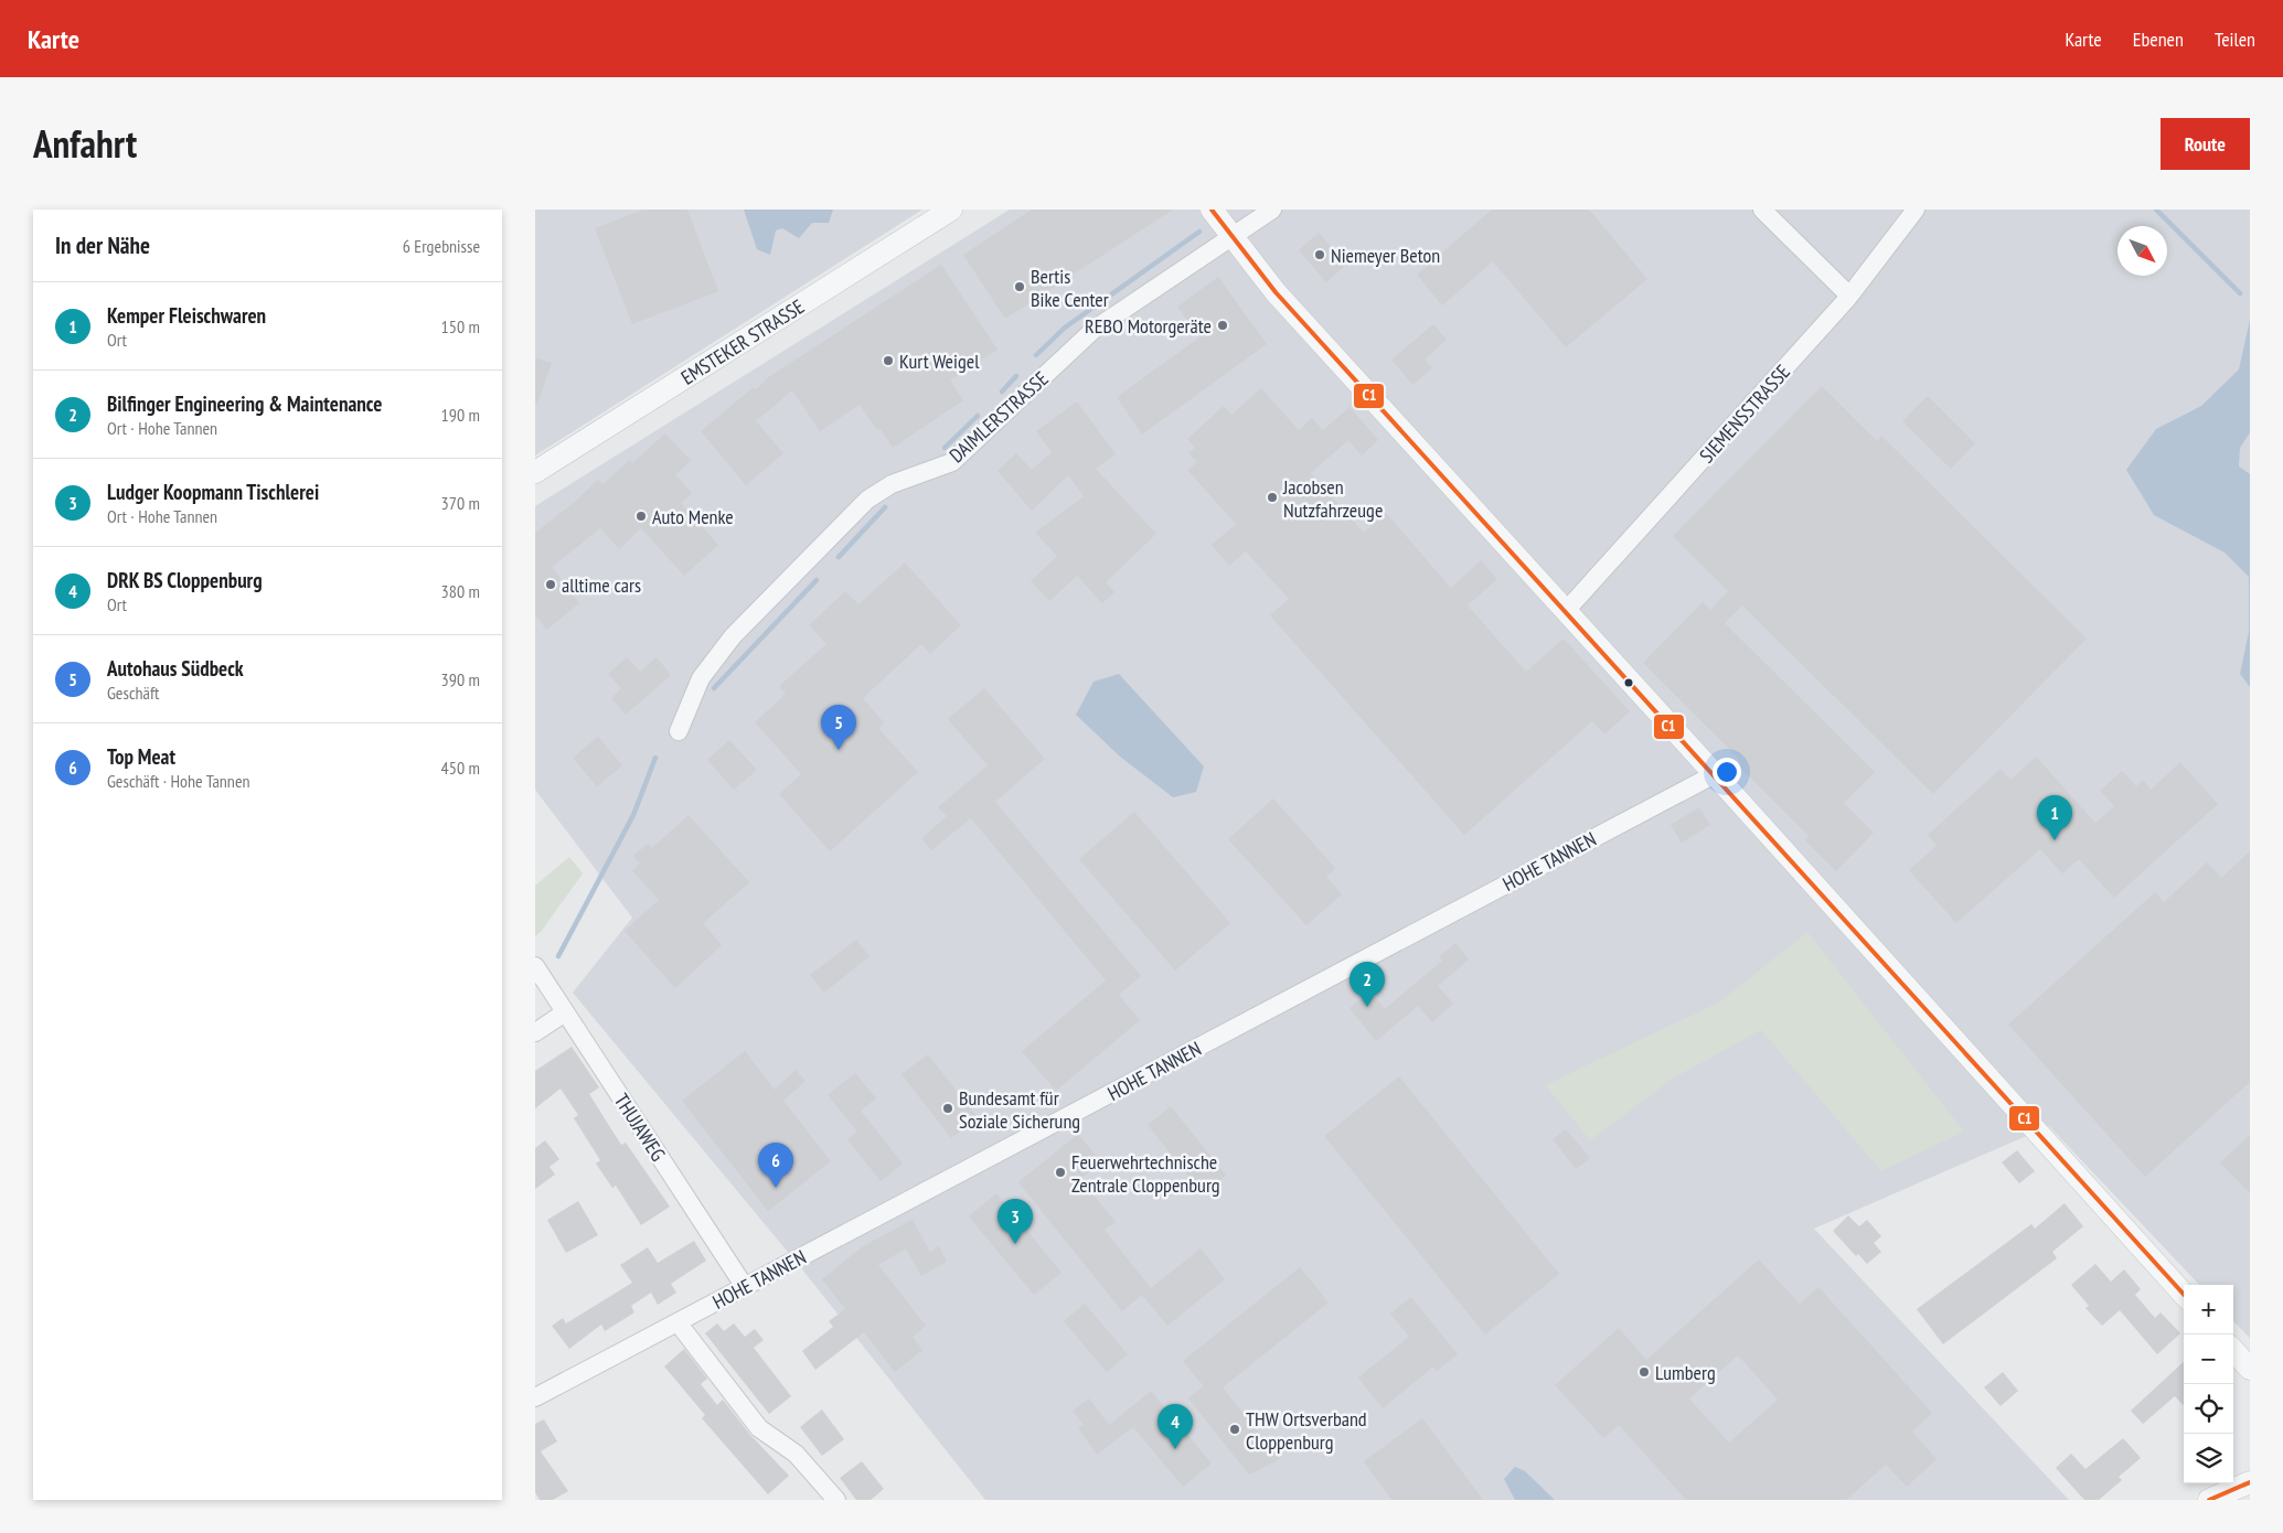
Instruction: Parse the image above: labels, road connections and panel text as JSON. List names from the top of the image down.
{
  "streets": {
    "street": [
      "EMSTEKER STRASSE",
      "SIEMENSSTRASSE",
      "DAIMLERSTRASSE",
      "HOHE TANNEN",
      "THUJAWEG"
    ]
  },
  "crossings": [
    ["HOHE TANNEN", "THUJAWEG"]
  ],
  "places": [
    "Niemeyer Beton",
    "Bertis Bike Center",
    "REBO Motorgeräte",
    "Kurt Weigel",
    "Jacobsen Nutzfahrzeuge",
    "Auto Menke",
    "alltime cars",
    "Bundesamt für Soziale Sicherung",
    "Feuerwehrtechnische Zentrale Cloppenburg",
    "Lumberg",
    "THW Ortsverband Cloppenburg"
  ],
  "lines": ["transit line C1"],
  "north": "bottom right",
  "page": {
    "header": "Karte",
    "nav": ["Karte", "Ebenen", "Teilen"],
    "title": "Anfahrt",
    "buttons": "Route",
    "heading": ["In der Nähe", "6 Ergebnisse"],
    "list": [
      {
        "mark": "1",
        "name": "Kemper Fleischwaren",
        "note": "Ort",
        "value": "150 m"
      },
      {
        "mark": "2",
        "name": "Bilfinger Engineering & Maintenance",
        "note": "Ort · Hohe Tannen",
        "value": "190 m"
      },
      {
        "mark": "3",
        "name": "Ludger Koopmann Tischlerei",
        "note": "Ort · Hohe Tannen",
        "value": "370 m"
      },
      {
        "mark": "4",
        "name": "DRK BS Cloppenburg",
        "note": "Ort",
        "value": "380 m"
      },
      {
        "mark": "5",
        "name": "Autohaus Südbeck",
        "note": "Geschäft",
        "value": "390 m"
      },
      {
        "mark": "6",
        "name": "Top Meat",
        "note": "Geschäft · Hohe Tannen",
        "value": "450 m"
      }
    ],
    "pins": [
      "5",
      "1",
      "2",
      "6",
      "3",
      "4"
    ],
    "map_buttons": ["+", "−"]
  }
}
